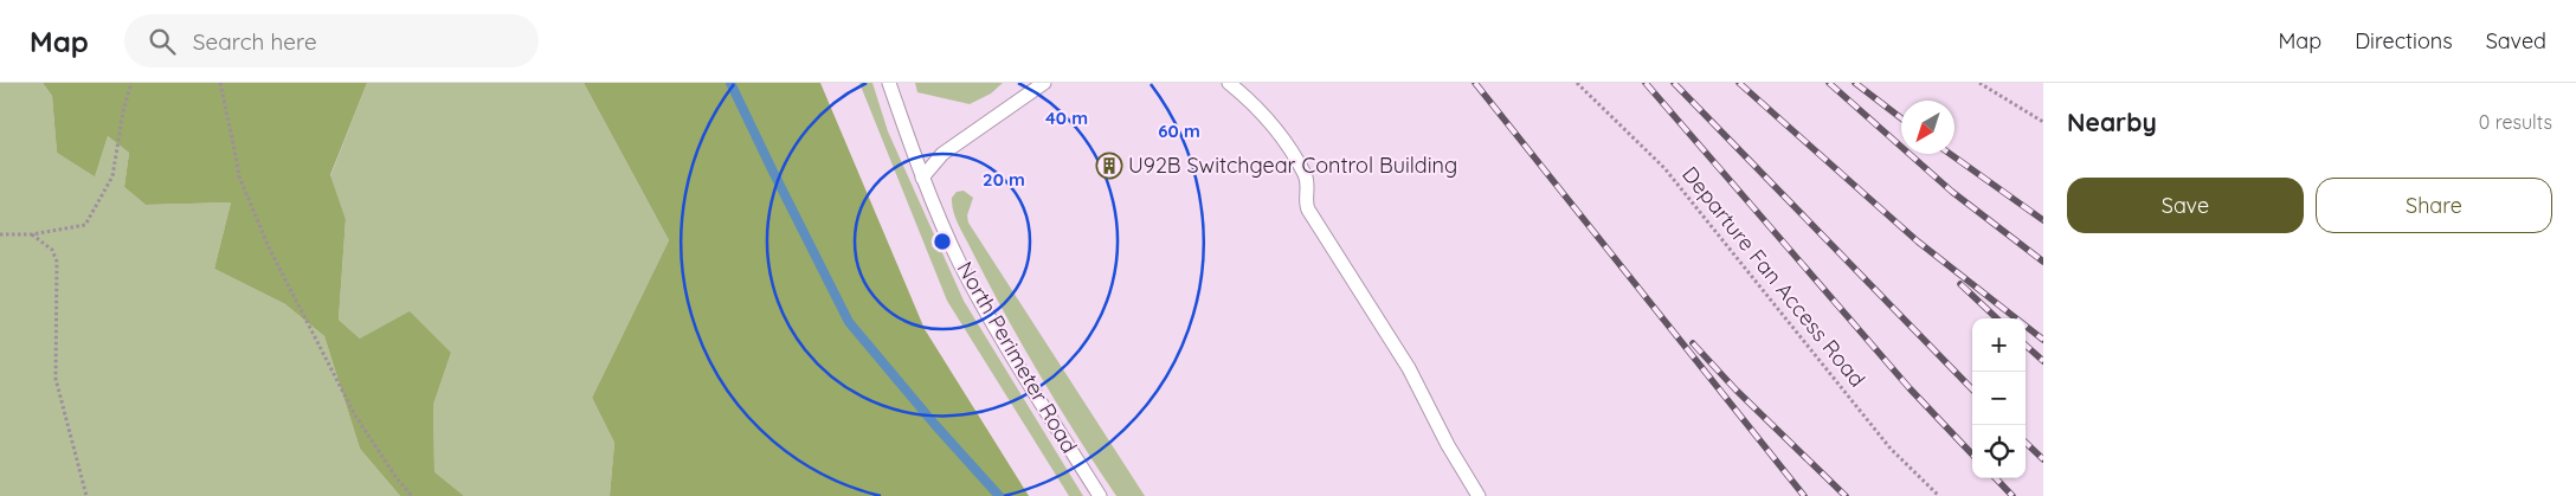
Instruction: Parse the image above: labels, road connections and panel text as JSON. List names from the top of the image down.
{
  "streets": {
    "lane": ["North Perimeter Road"],
    "path": ["Departure Fan Access Road"]
  },
  "places": {
    "building": ["U92B Switchgear Control Building"]
  },
  "north": "bottom left",
  "page": {
    "header": "Map",
    "search": "Search here",
    "nav": ["Map", "Directions", "Saved"],
    "heading": ["Nearby", "0 results"],
    "buttons": ["Save", "Share"],
    "map_buttons": ["+", "−"]
  },
  "rings": ["40 m", "60 m", "20 m"]
}
